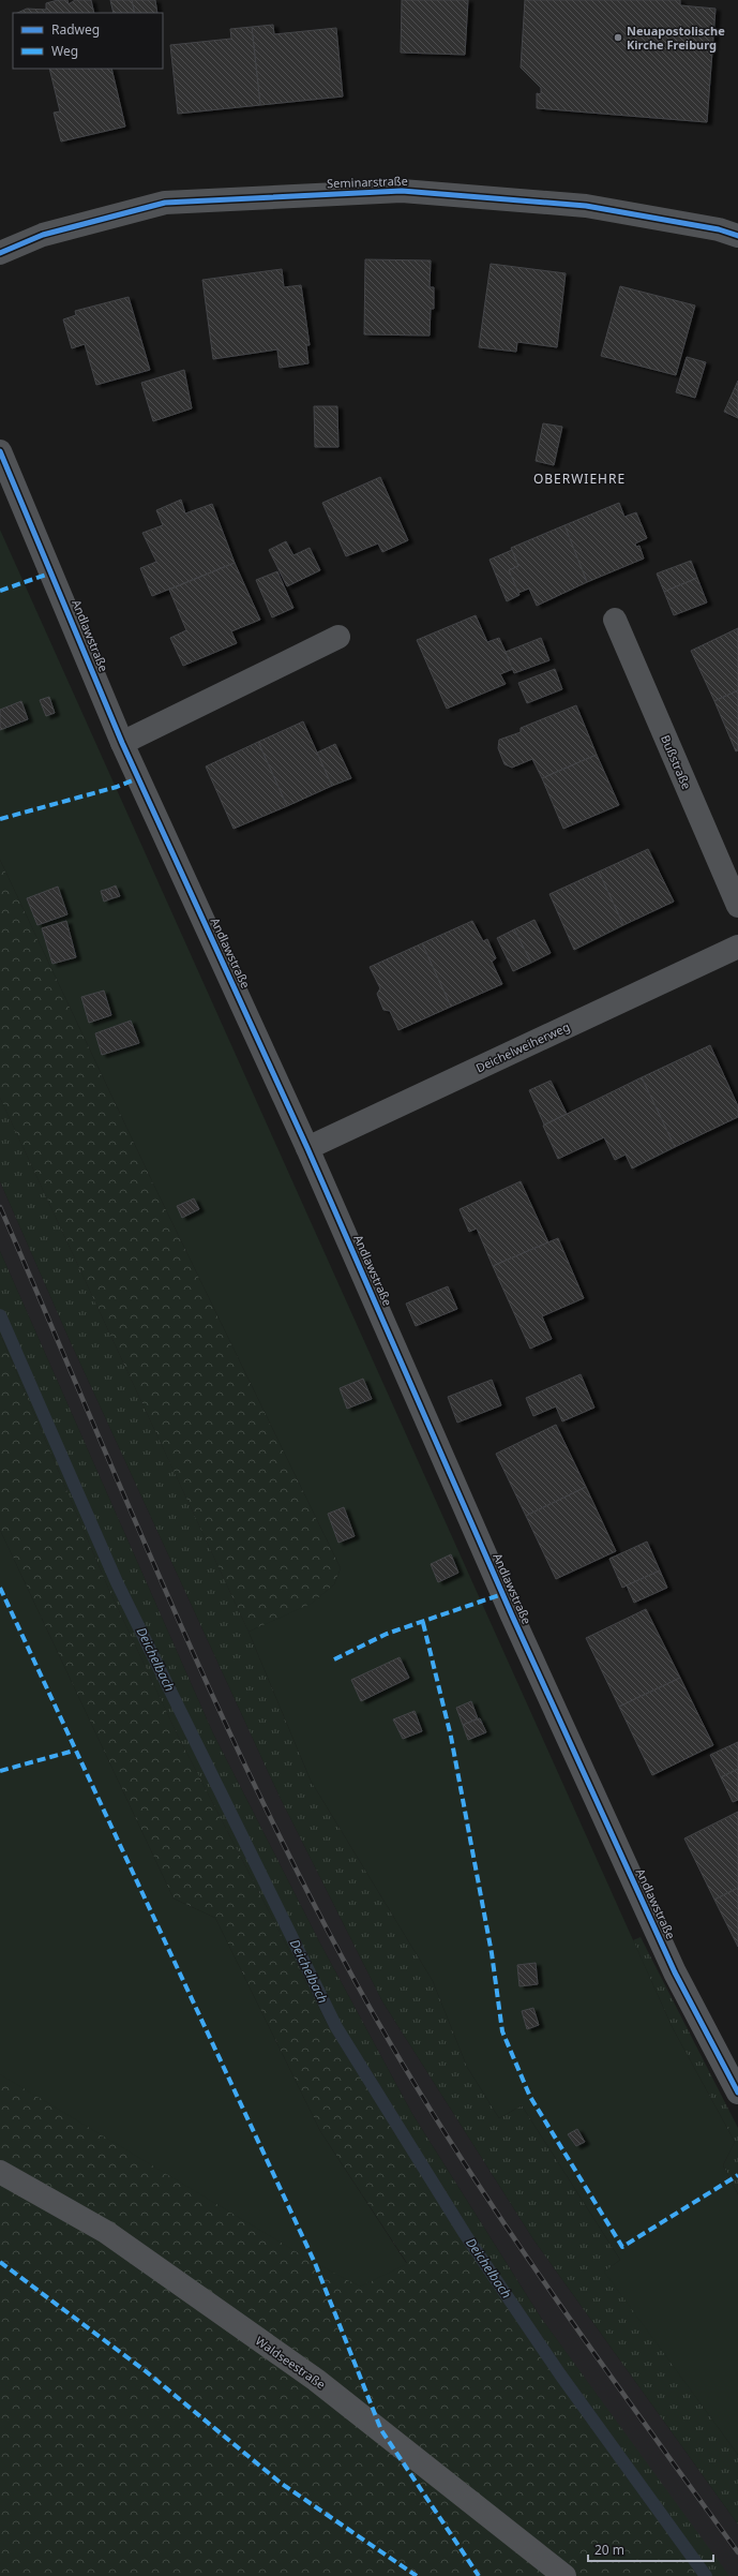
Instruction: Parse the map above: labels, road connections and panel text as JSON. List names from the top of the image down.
{
  "streets": {
    "street": [
      "Seminarstraße",
      "Andlawstraße",
      "Bußstraße",
      "Deichelweiherweg",
      "Waldseestraße"
    ]
  },
  "crossings": [
    ["Andlawstraße", "Deichelweiherweg"]
  ],
  "districts": ["OBERWIEHRE"],
  "water": ["Deichelbach"],
  "places": ["Neuapostolische Kirche Freiburg"],
  "legend": ["Radweg", "Weg"],
  "scale_bar": "20 m"
}
